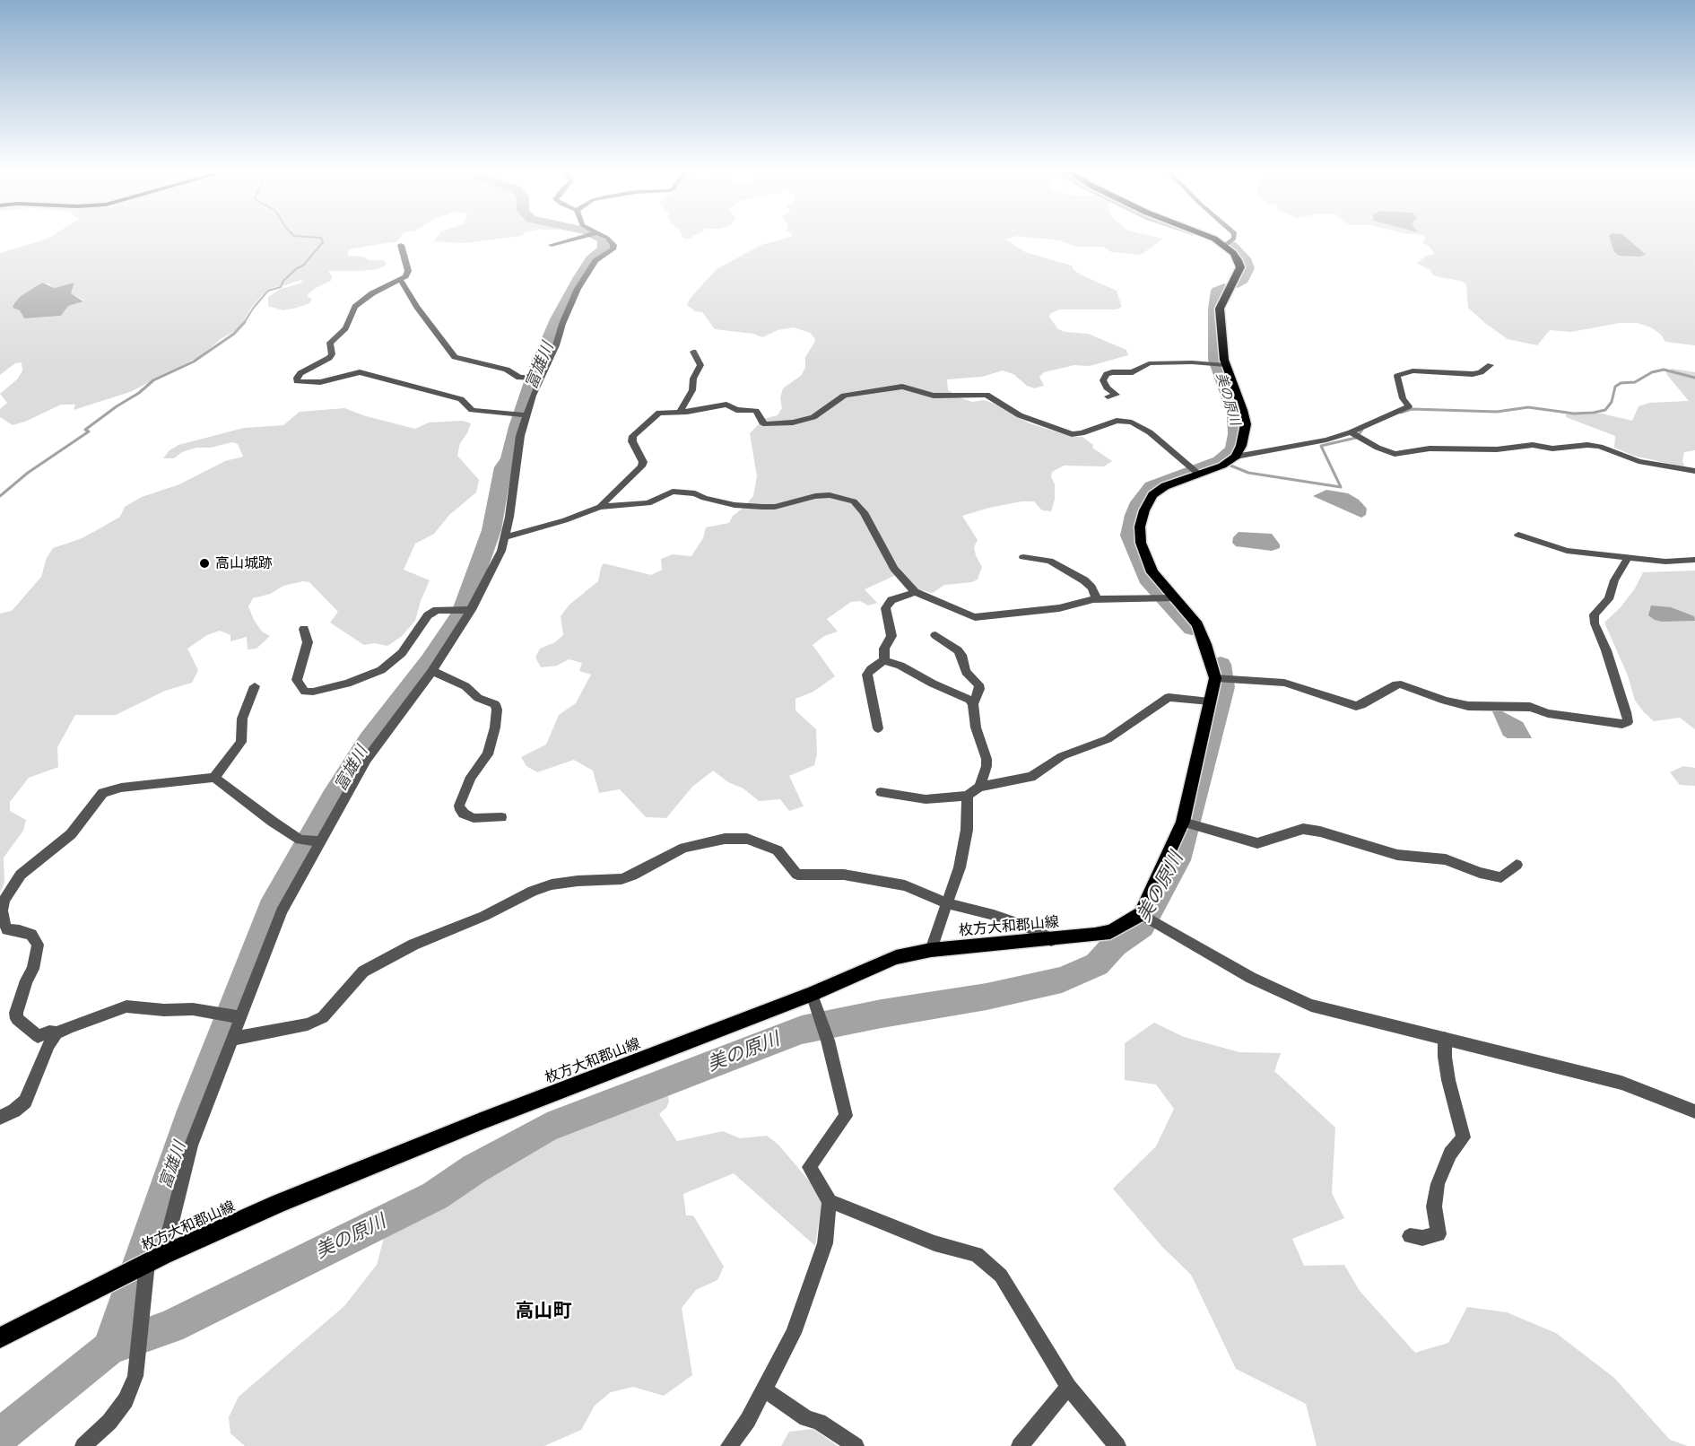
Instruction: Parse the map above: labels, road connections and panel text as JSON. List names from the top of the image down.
{
  "streets": {
    "main road": ["枚方大和郡山線"]
  },
  "districts": ["高山町"],
  "water": ["富雄川", "美の原川"],
  "places": ["高山城跡"]
}
